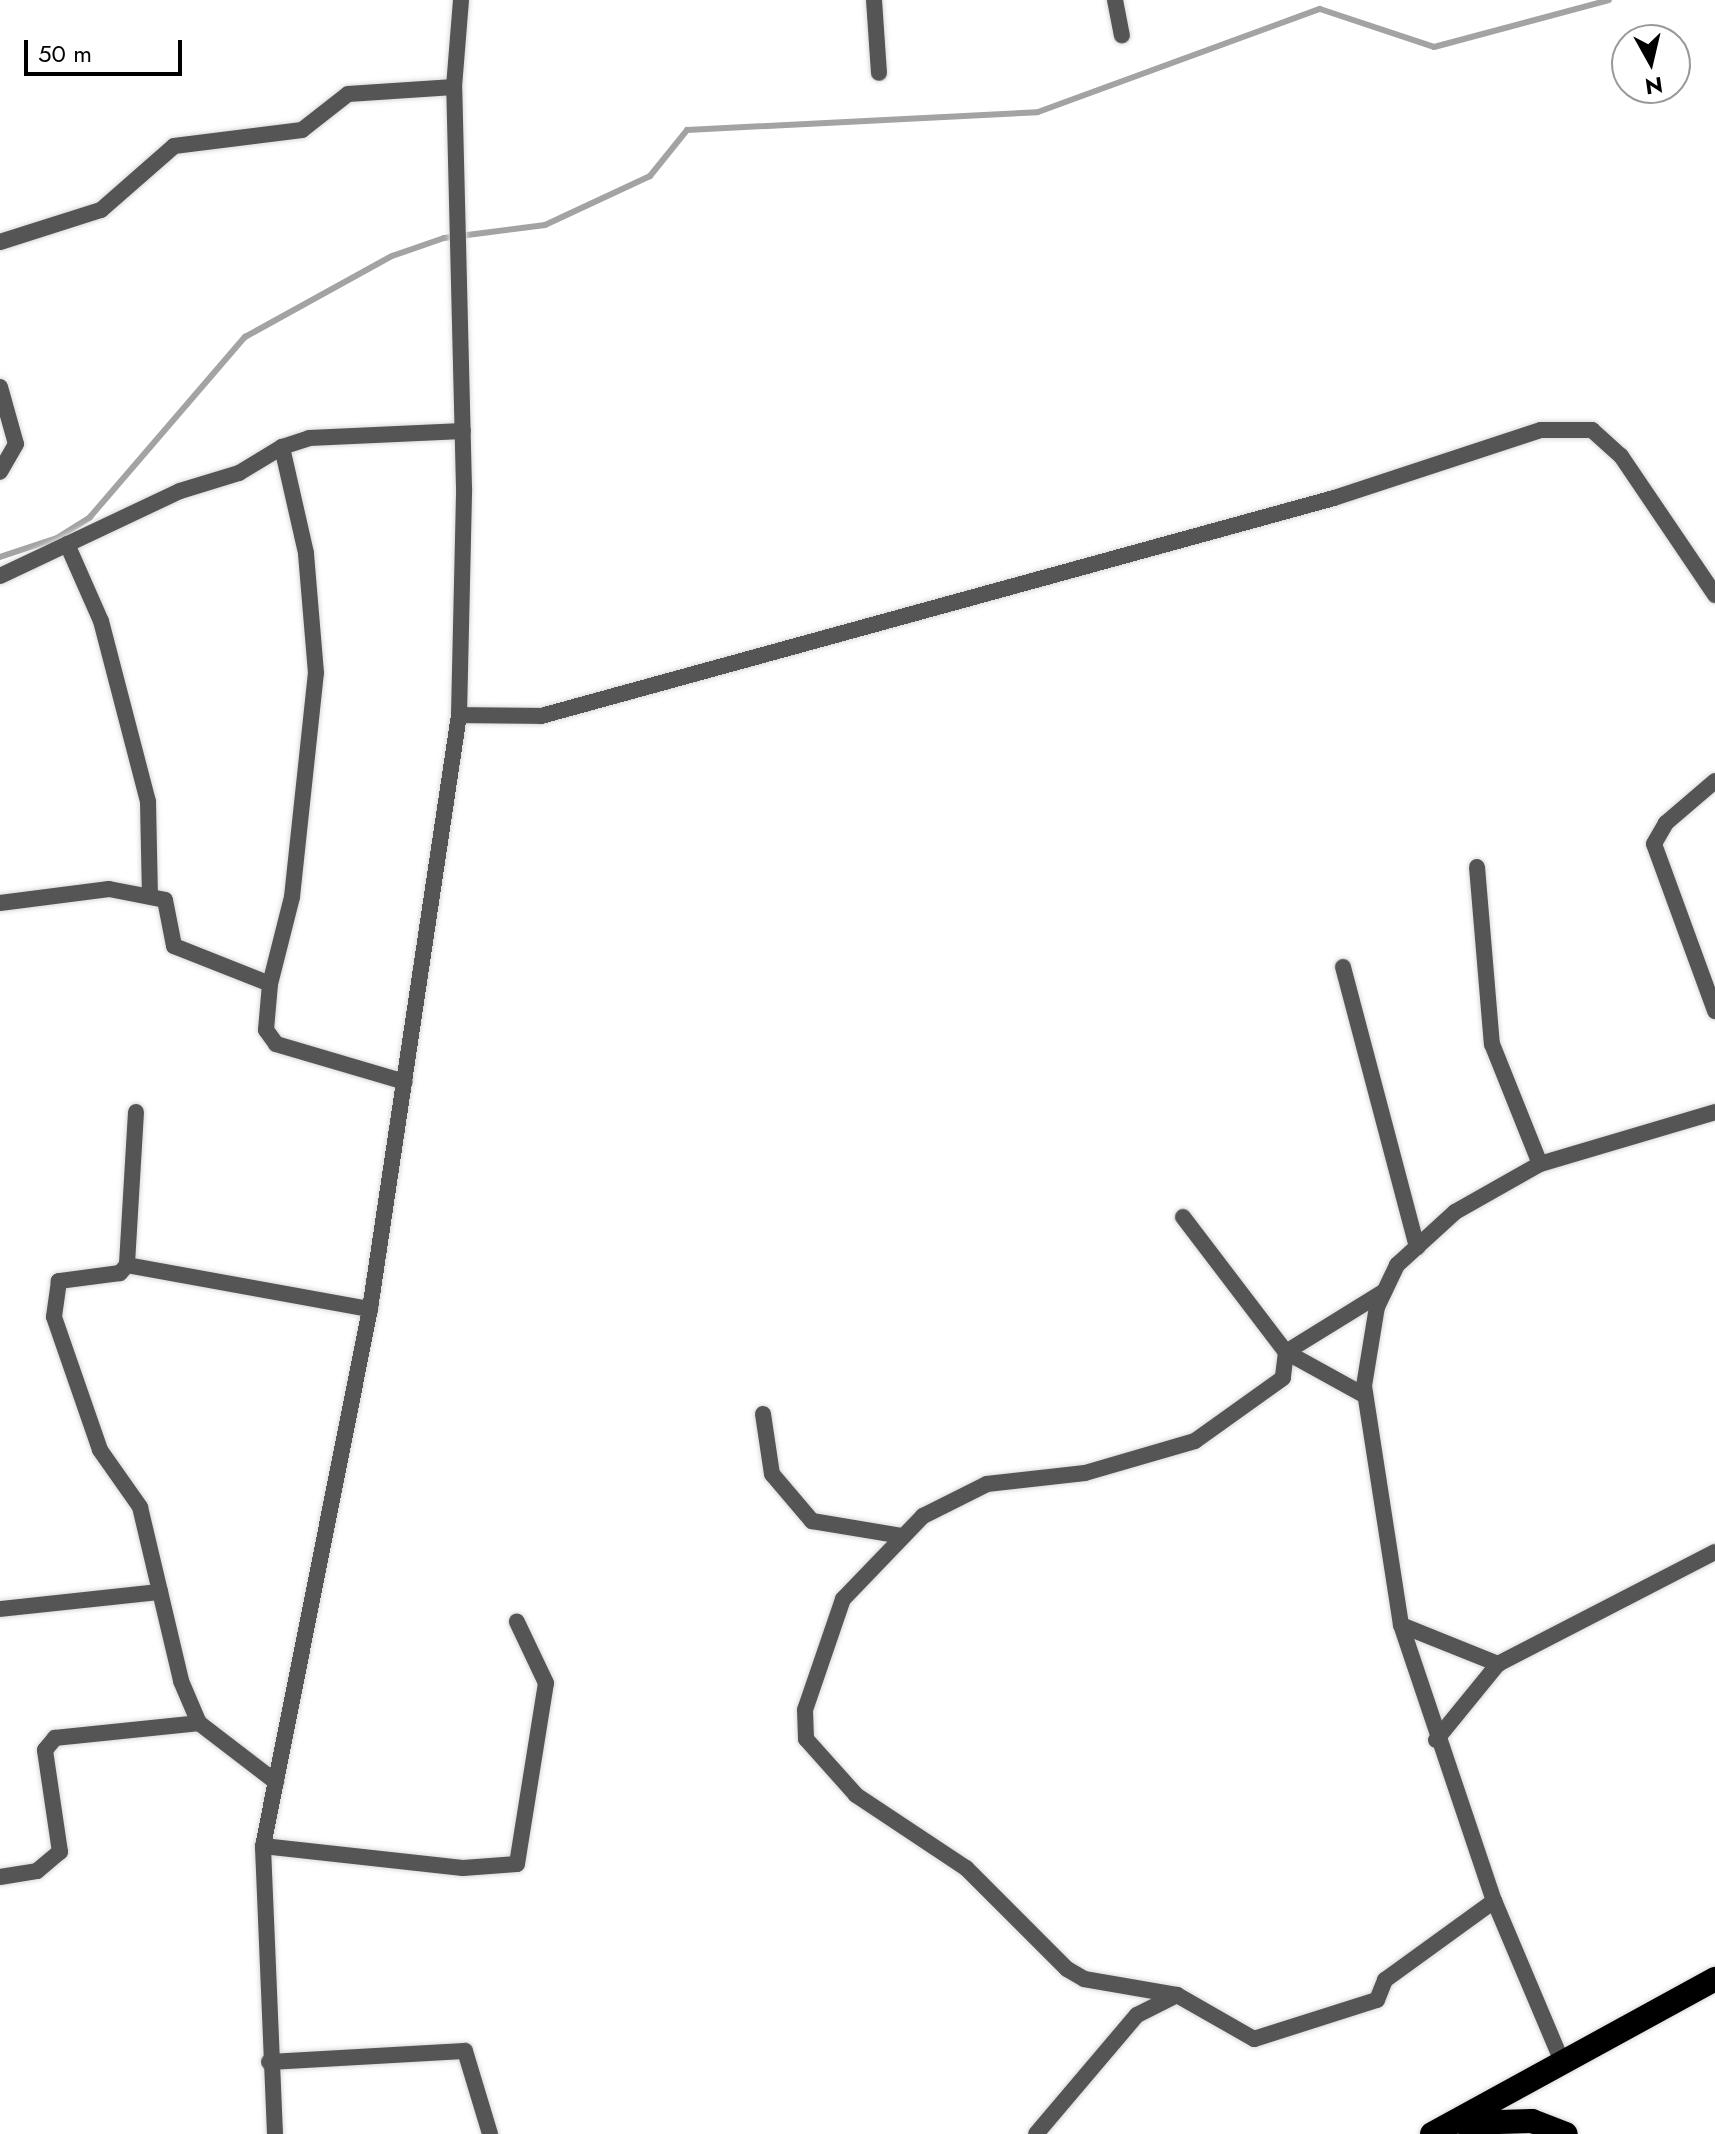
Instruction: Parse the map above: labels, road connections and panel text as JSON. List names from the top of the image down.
{
  "scale_bar": "50 m",
  "north": "bottom"
}
